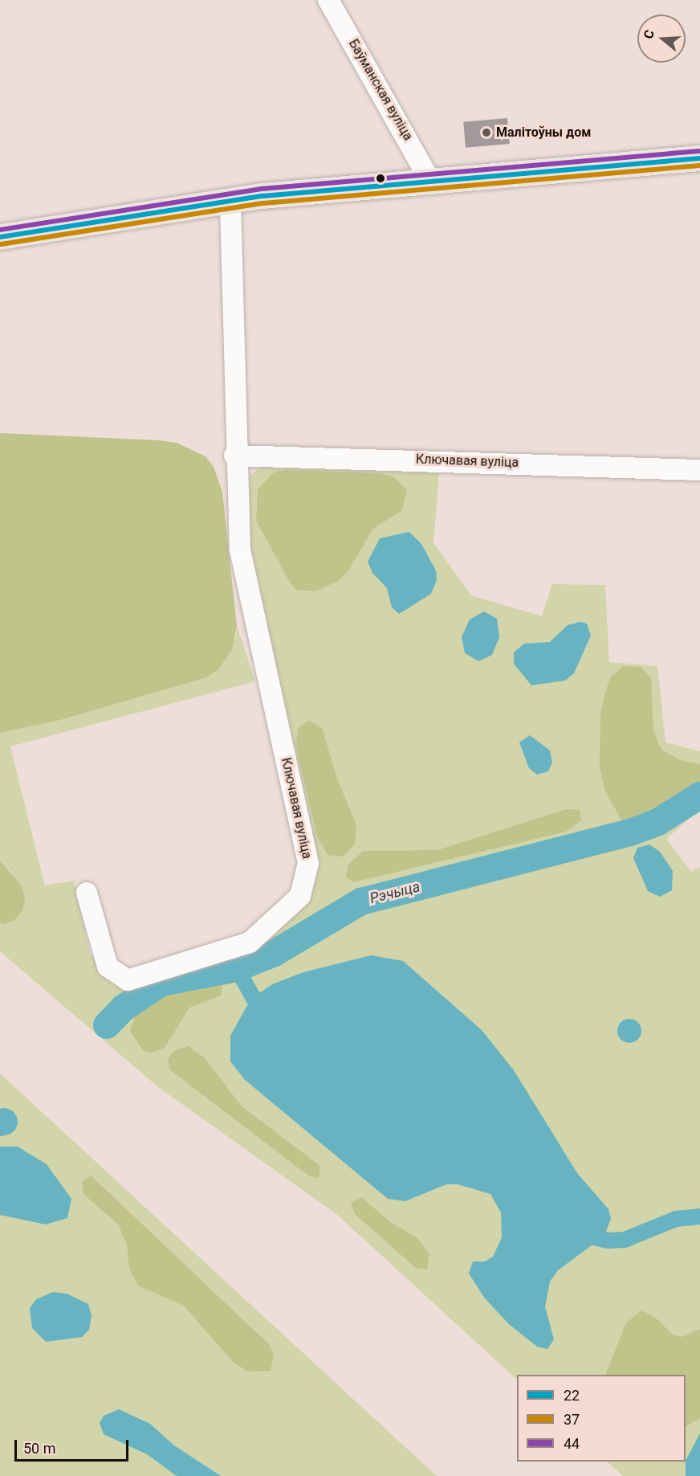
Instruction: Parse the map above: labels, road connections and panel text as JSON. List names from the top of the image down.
{
  "streets": {
    "street": ["Баўманская вуліца", "Ключавая вуліца"]
  },
  "water": ["Рэчыца"],
  "places": ["Малітоўны дом"],
  "lines": ["transit line 44", "transit line 22", "transit line 37"],
  "legend": ["22", "37", "44"],
  "scale_bar": "50 m",
  "north": "left"
}
